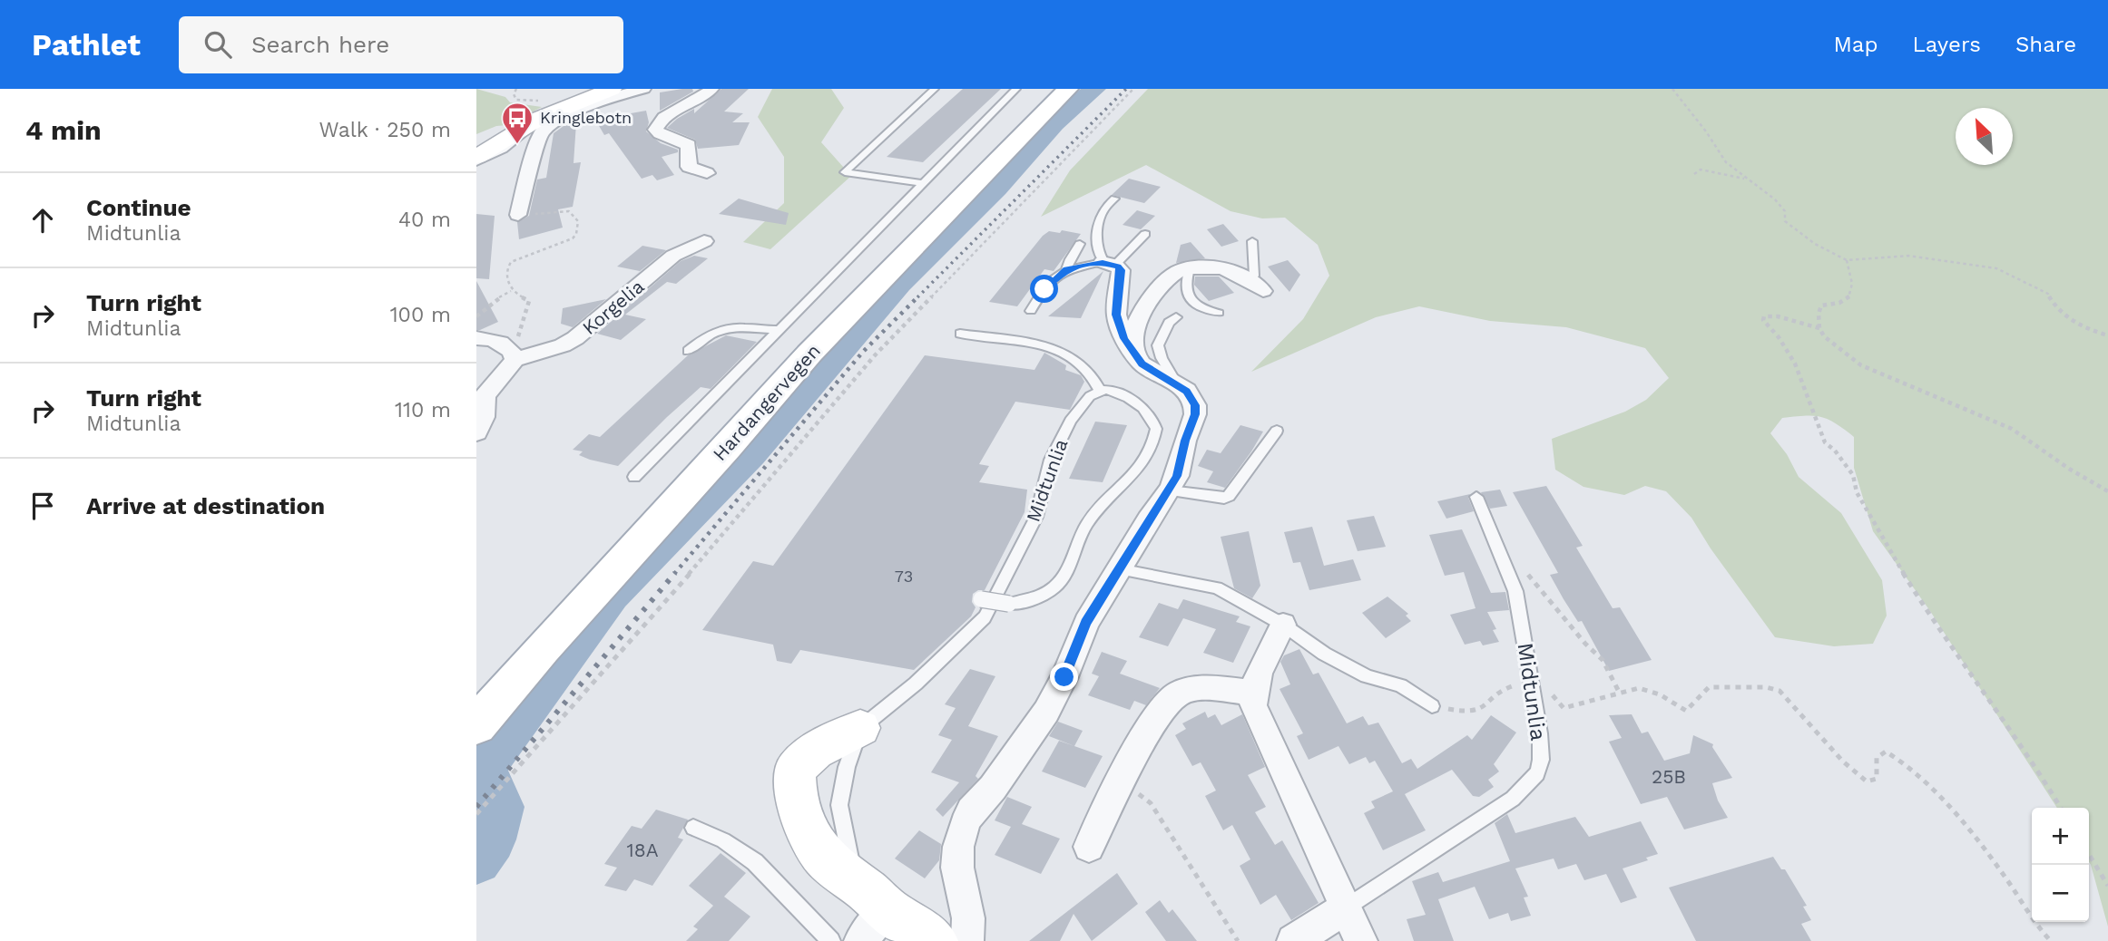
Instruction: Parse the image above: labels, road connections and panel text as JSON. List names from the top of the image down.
{
  "streets": {
    "main road": ["Hardangervegen", "Midtunlia"],
    "street": ["Korgelia"]
  },
  "places": {
    "bus stop": ["Kringlebotn"]
  },
  "house_numbers": ["73", "25B", "18A"],
  "north": "top left",
  "page": {
    "header": "Pathlet",
    "search": "Search here",
    "nav": ["Map", "Layers", "Share"],
    "heading": ["4 min", "Walk · 250 m"],
    "list": [
      ["Continue", "Midtunlia", "40 m"],
      ["Turn right", "Midtunlia", "100 m"],
      ["Turn right", "Midtunlia", "110 m"],
      "Arrive at destination"
    ],
    "map_buttons": ["+", "−"]
  }
}
